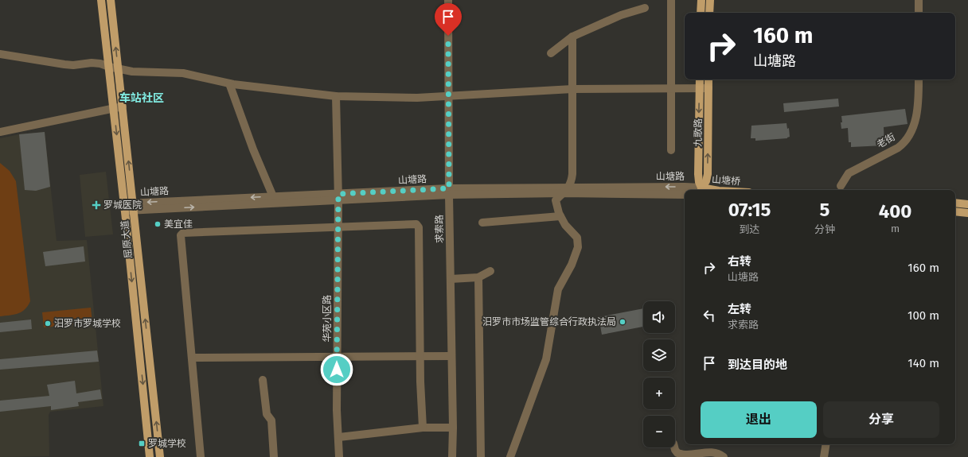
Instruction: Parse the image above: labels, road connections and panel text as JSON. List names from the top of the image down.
{
  "streets": {
    "main road": ["九歌路", "屈原大道"],
    "street": [
      "老街",
      "山塘路",
      "求索路",
      "华苑小区路"
    ]
  },
  "crossings": [
    ["九歌路", "山塘路"],
    ["山塘路", "求索路"],
    ["山塘路", "屈原大道"],
    ["山塘路", "华苑小区路"]
  ],
  "districts": ["车站社区"],
  "places": {
    "health": ["罗城医院"],
    "other": ["美宜佳", "汨罗市市场监管综合行政执法局", "汨罗市罗城学校"],
    "transit": ["罗城学校"]
  },
  "page": {
    "turn": ["160 m", "山塘路"],
    "eta": [
      "07:15",
      "到达",
      "5",
      "分钟",
      "400",
      "m"
    ],
    "list": [
      {
        "name": "右转",
        "note": "山塘路",
        "value": "160 m"
      },
      {
        "name": "左转",
        "note": "求索路",
        "value": "100 m"
      },
      {
        "name": "到达目的地",
        "value": "140 m"
      }
    ],
    "map_buttons": ["+", "−"],
    "buttons": ["退出", "分享"]
  }
}
